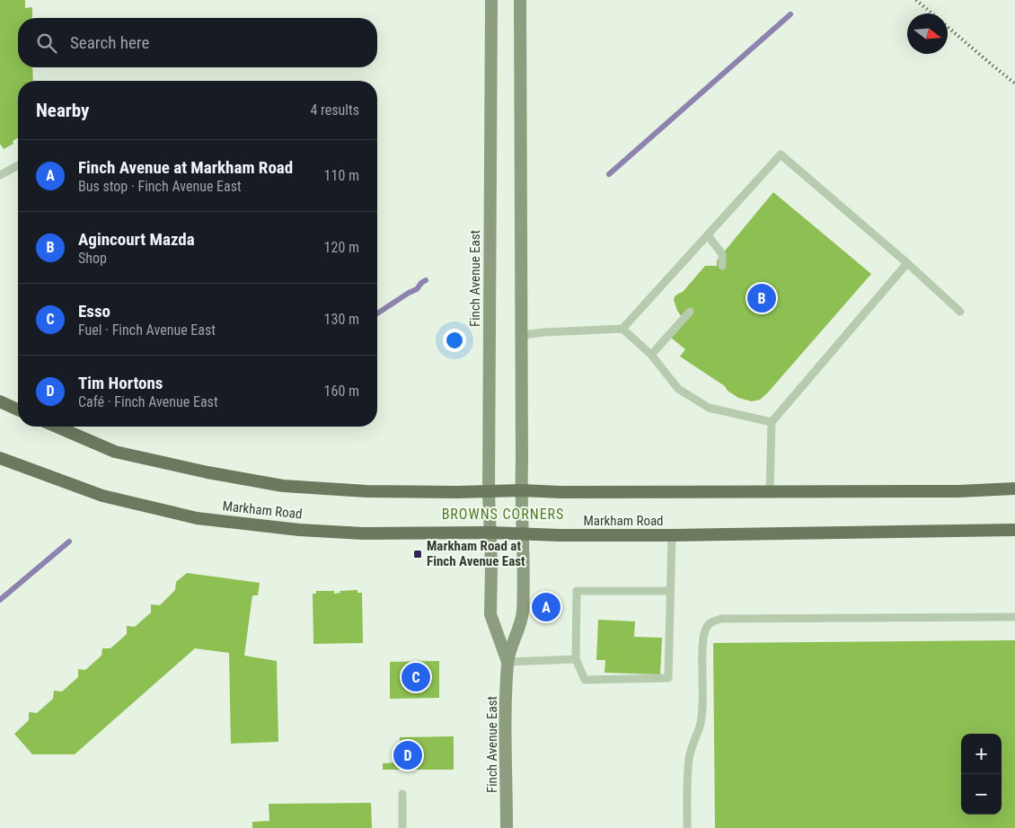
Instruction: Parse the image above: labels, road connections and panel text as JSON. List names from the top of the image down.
{
  "streets": {
    "main road": ["Finch Avenue East", "Markham Road"]
  },
  "crossings": [
    ["Finch Avenue East", "Markham Road"]
  ],
  "districts": ["BROWNS CORNERS"],
  "places": {
    "transit": ["Markham Road at Finch Avenue East"]
  },
  "north": "right",
  "page": {
    "search": "Search here",
    "heading": ["Nearby", "4 results"],
    "list": [
      {
        "mark": "A",
        "name": "Finch Avenue at Markham Road",
        "note": "Bus stop · Finch Avenue East",
        "value": "110 m"
      },
      {
        "mark": "B",
        "name": "Agincourt Mazda",
        "note": "Shop",
        "value": "120 m"
      },
      {
        "mark": "C",
        "name": "Esso",
        "note": "Fuel · Finch Avenue East",
        "value": "130 m"
      },
      {
        "mark": "D",
        "name": "Tim Hortons",
        "note": "Café · Finch Avenue East",
        "value": "160 m"
      }
    ],
    "pins": [
      "B",
      "A",
      "C",
      "D"
    ],
    "map_buttons": ["+", "−"]
  }
}
